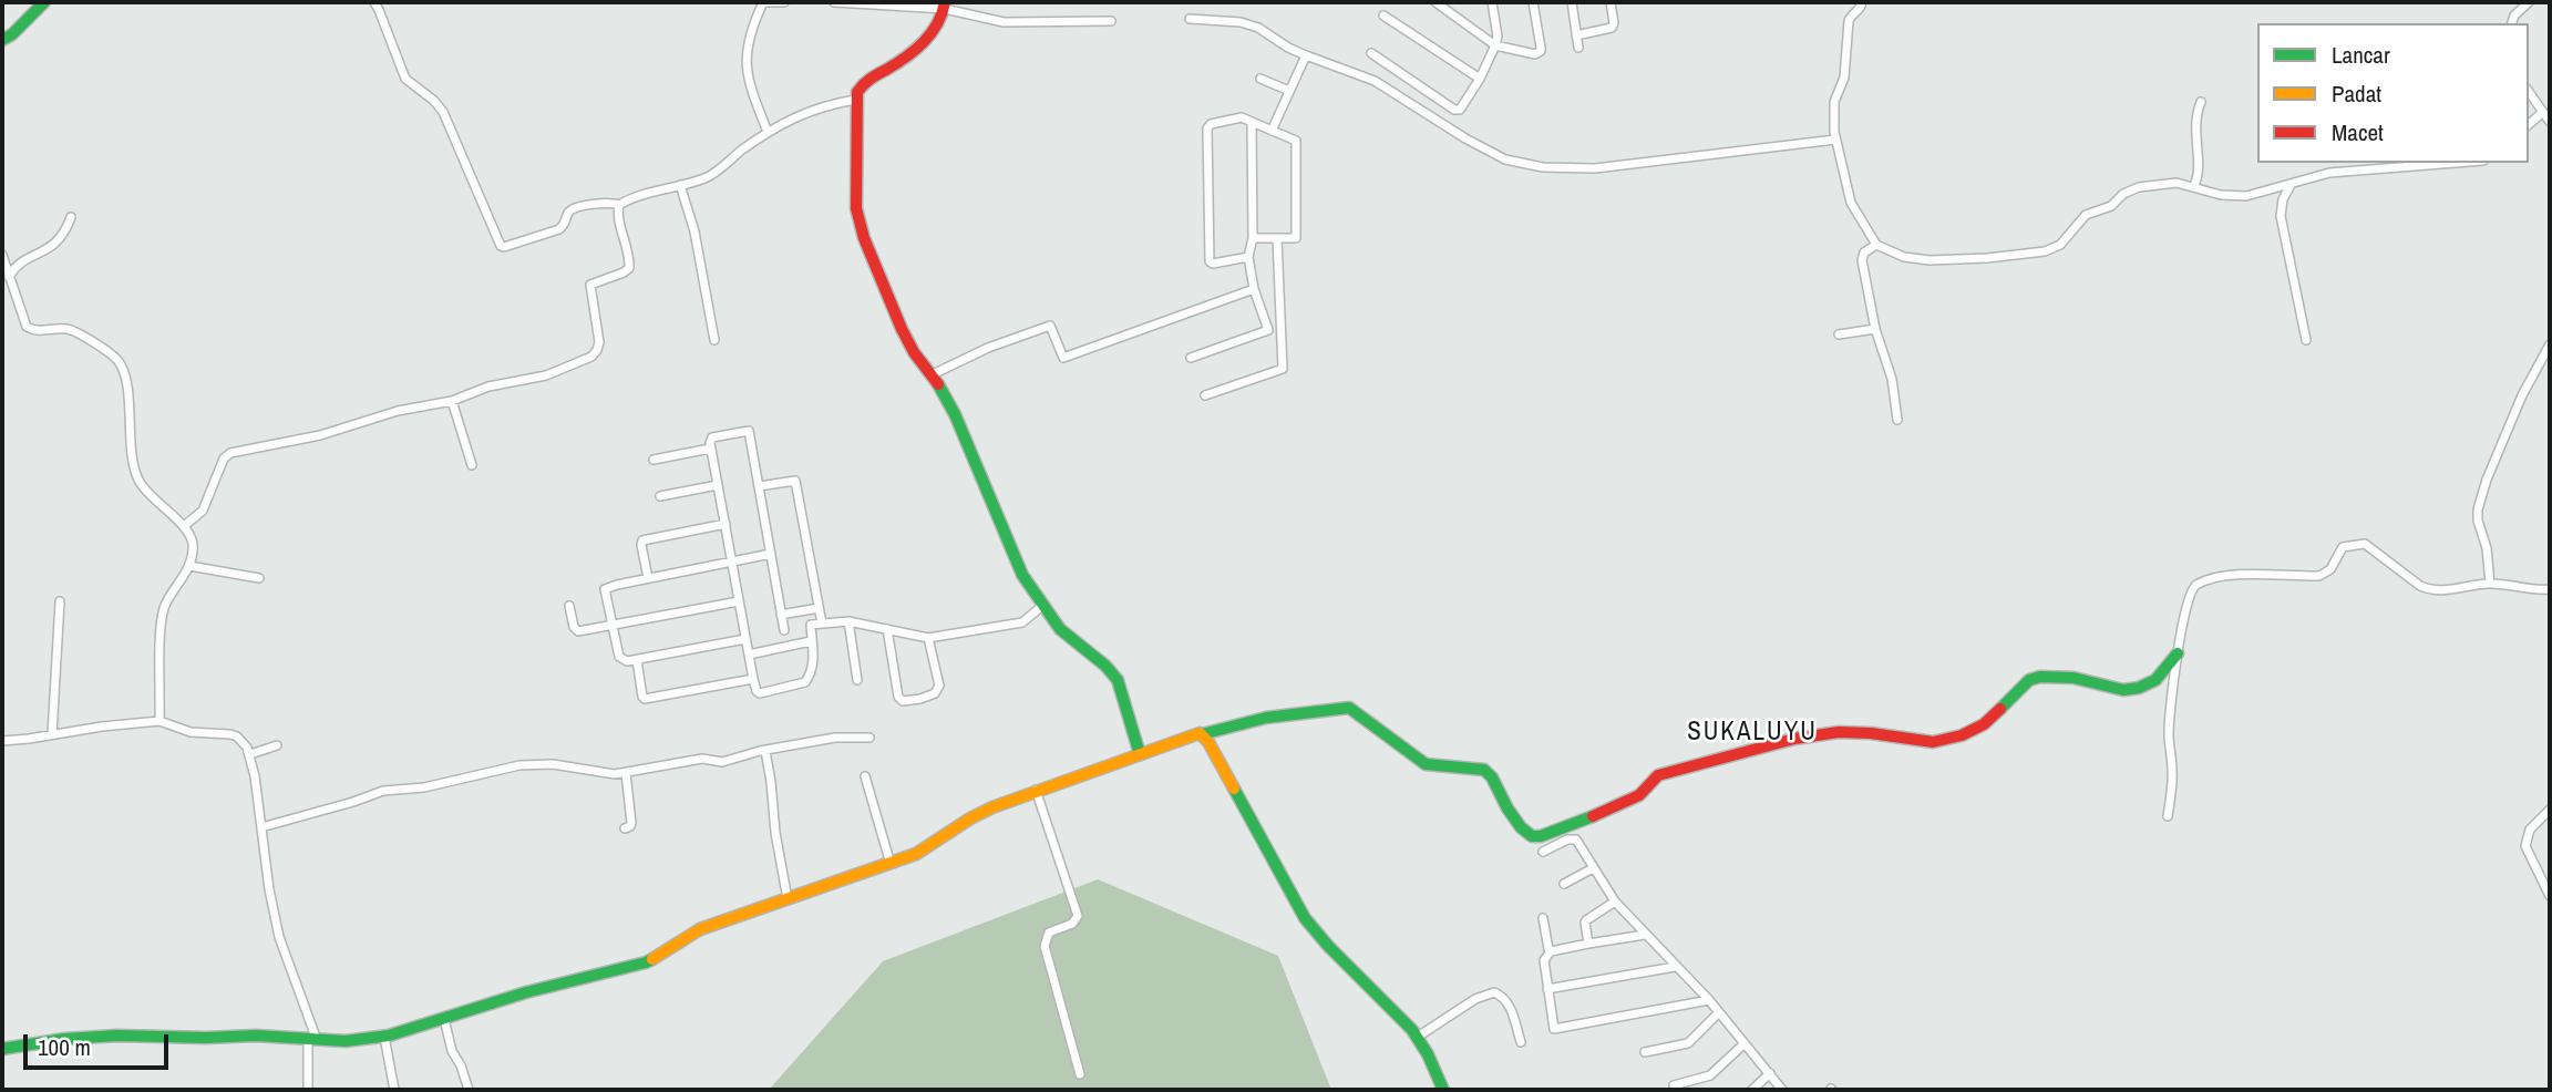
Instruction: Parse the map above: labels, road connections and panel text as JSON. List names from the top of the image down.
{
  "districts": ["SUKALUYU"],
  "legend": ["Lancar", "Padat", "Macet"],
  "scale_bar": "100 m"
}
